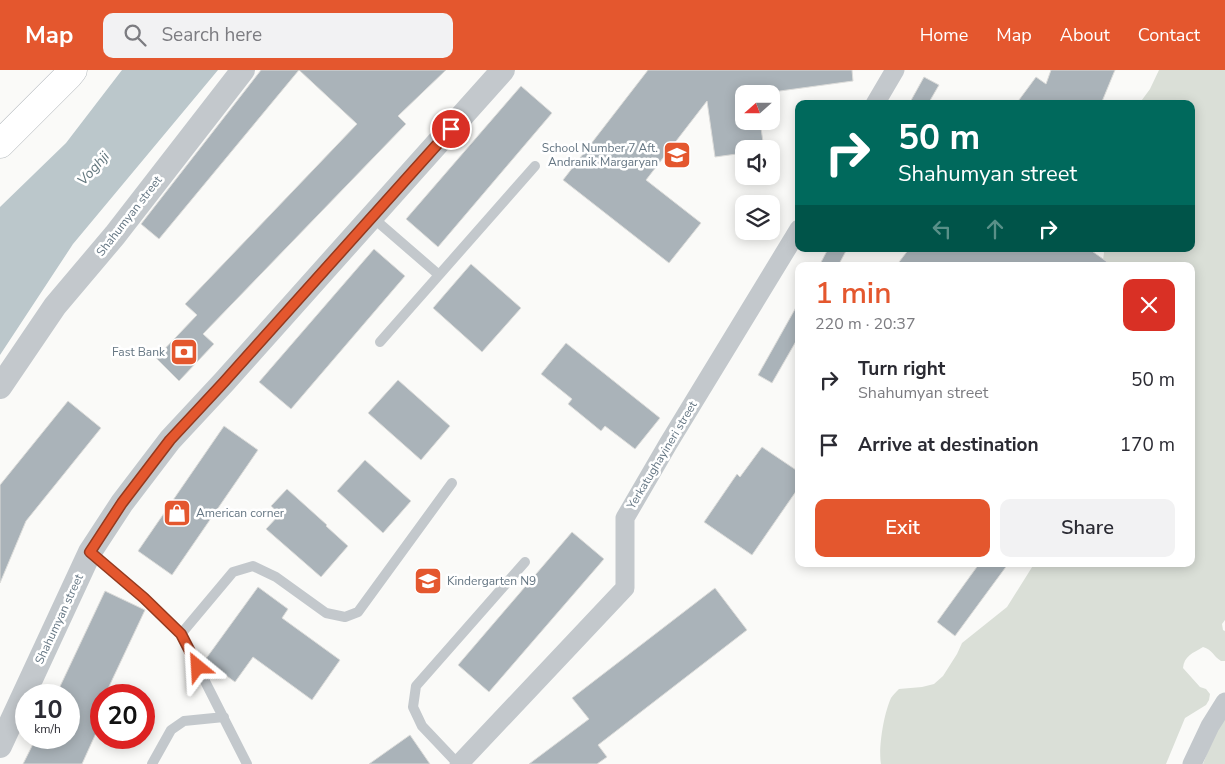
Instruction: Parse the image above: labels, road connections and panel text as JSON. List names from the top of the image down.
{
  "streets": {
    "street": ["Shahumyan street", "Yerkatughayineri street"]
  },
  "water": ["Voghji"],
  "places": {
    "school or university": ["School Number 7 Aft. Andranik Margaryan", "Kindergarten N9"],
    "bank": ["Fast Bank"],
    "shop": ["American corner"]
  },
  "north": "left",
  "page": {
    "header": "Map",
    "search": "Search here",
    "nav": [
      "Home",
      "Map",
      "About",
      "Contact"
    ],
    "turn": ["50 m", "Shahumyan street"],
    "heading": ["1 min", "220 m · 20:37"],
    "list": [
      {
        "name": "Turn right",
        "note": "Shahumyan street",
        "value": "50 m"
      },
      {
        "name": "Arrive at destination",
        "value": "170 m"
      }
    ],
    "buttons": ["Exit", "Share"],
    "speed": "10 km/h",
    "limit": "20"
  }
}
